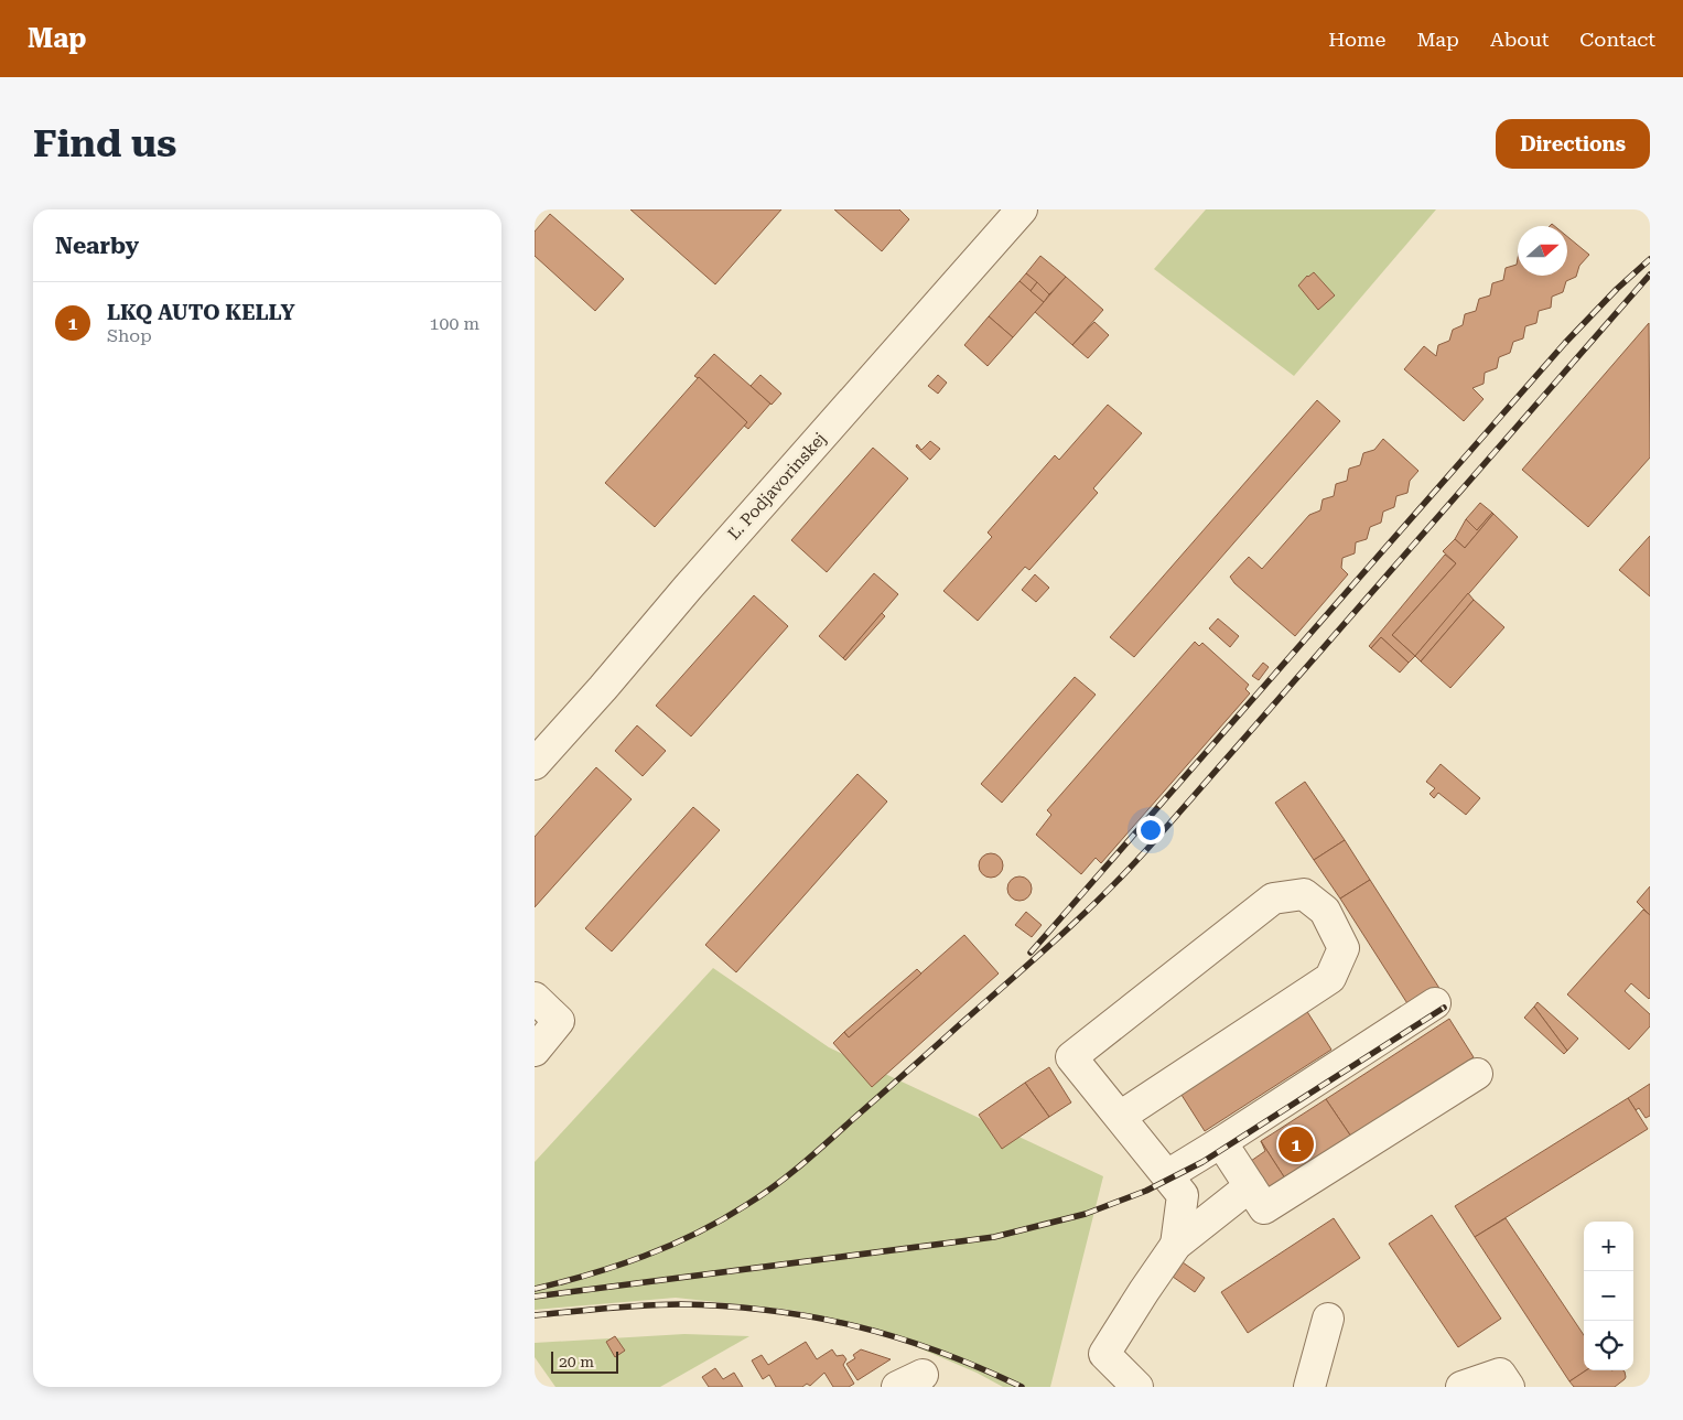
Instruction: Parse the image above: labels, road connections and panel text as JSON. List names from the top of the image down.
{
  "streets": {
    "street": ["Ľ. Podjavorinskej"]
  },
  "scale_bar": "20 m",
  "north": "right",
  "page": {
    "header": "Map",
    "nav": [
      "Home",
      "Map",
      "About",
      "Contact"
    ],
    "buttons": "Directions",
    "title": "Find us",
    "heading": "Nearby",
    "list": [
      {
        "mark": "1",
        "name": "LKQ AUTO KELLY",
        "note": "Shop",
        "value": "100 m"
      }
    ],
    "pins": "1",
    "map_buttons": ["+", "−"],
    "scale": "20 m"
  }
}
